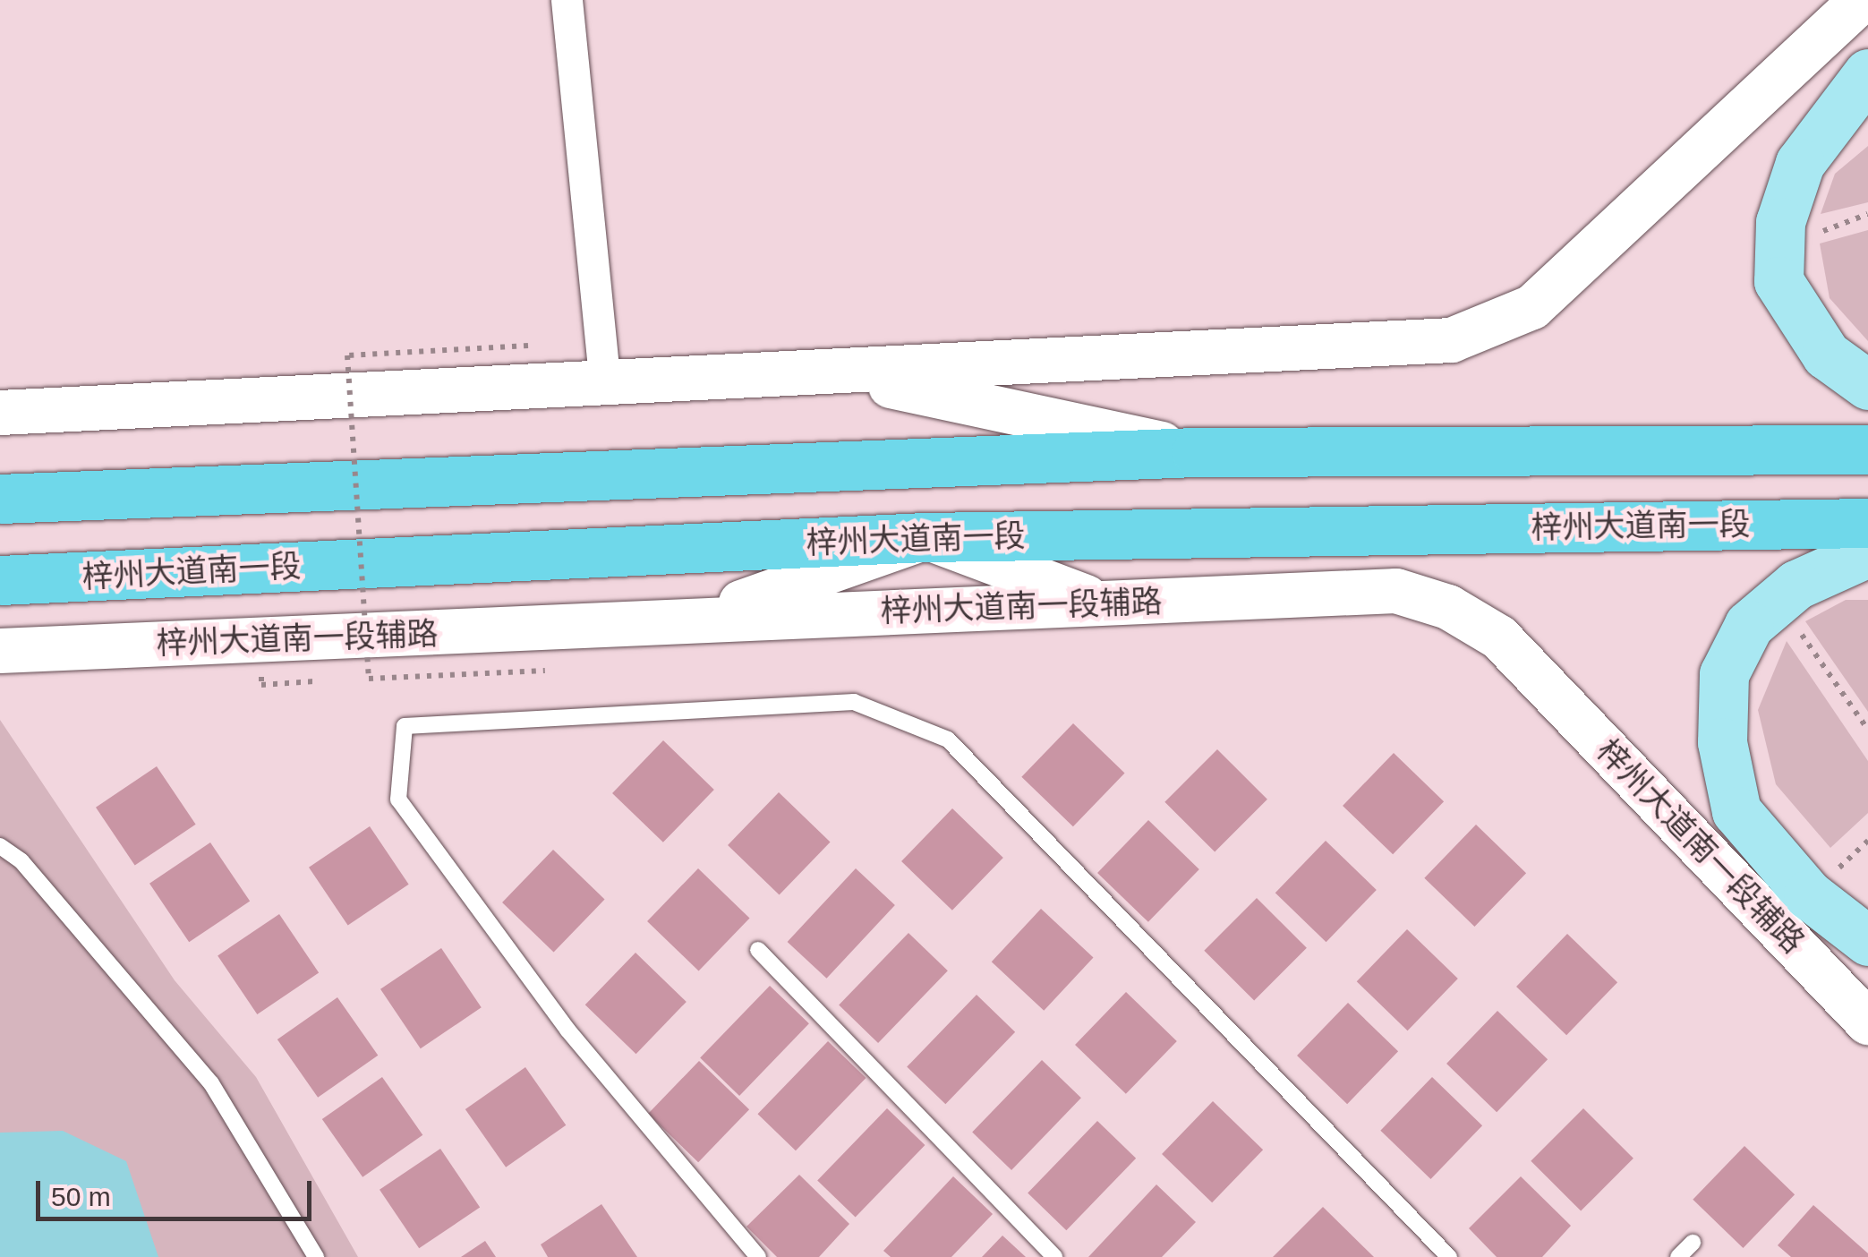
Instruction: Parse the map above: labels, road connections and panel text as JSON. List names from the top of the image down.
{
  "streets": {
    "highway": ["梓州大道南一段"],
    "main road": ["梓州大道南一段辅路"]
  },
  "scale_bar": "50 m"
}
